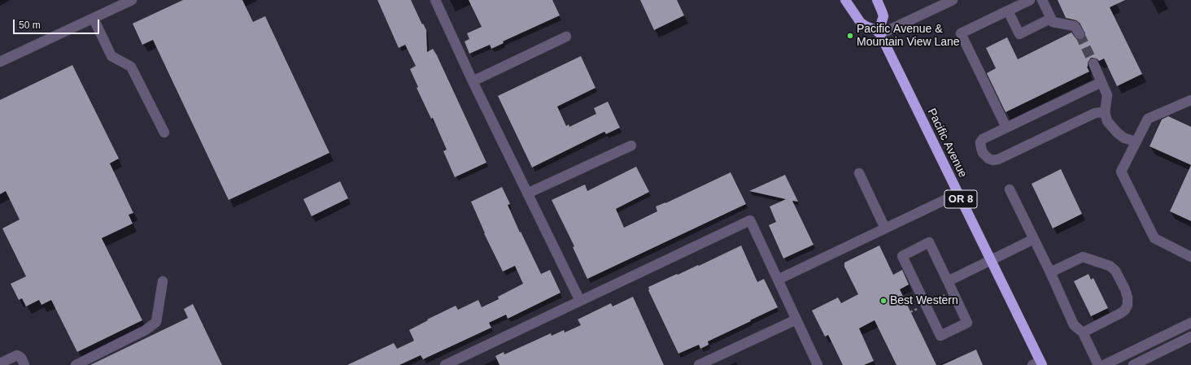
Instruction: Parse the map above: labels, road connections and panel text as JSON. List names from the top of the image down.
{
  "streets": {
    "highway": ["Pacific Avenue", "OR 8"]
  },
  "places": ["Pacific Avenue & Mountain View Lane", "Best Western"],
  "scale_bar": "50 m"
}
